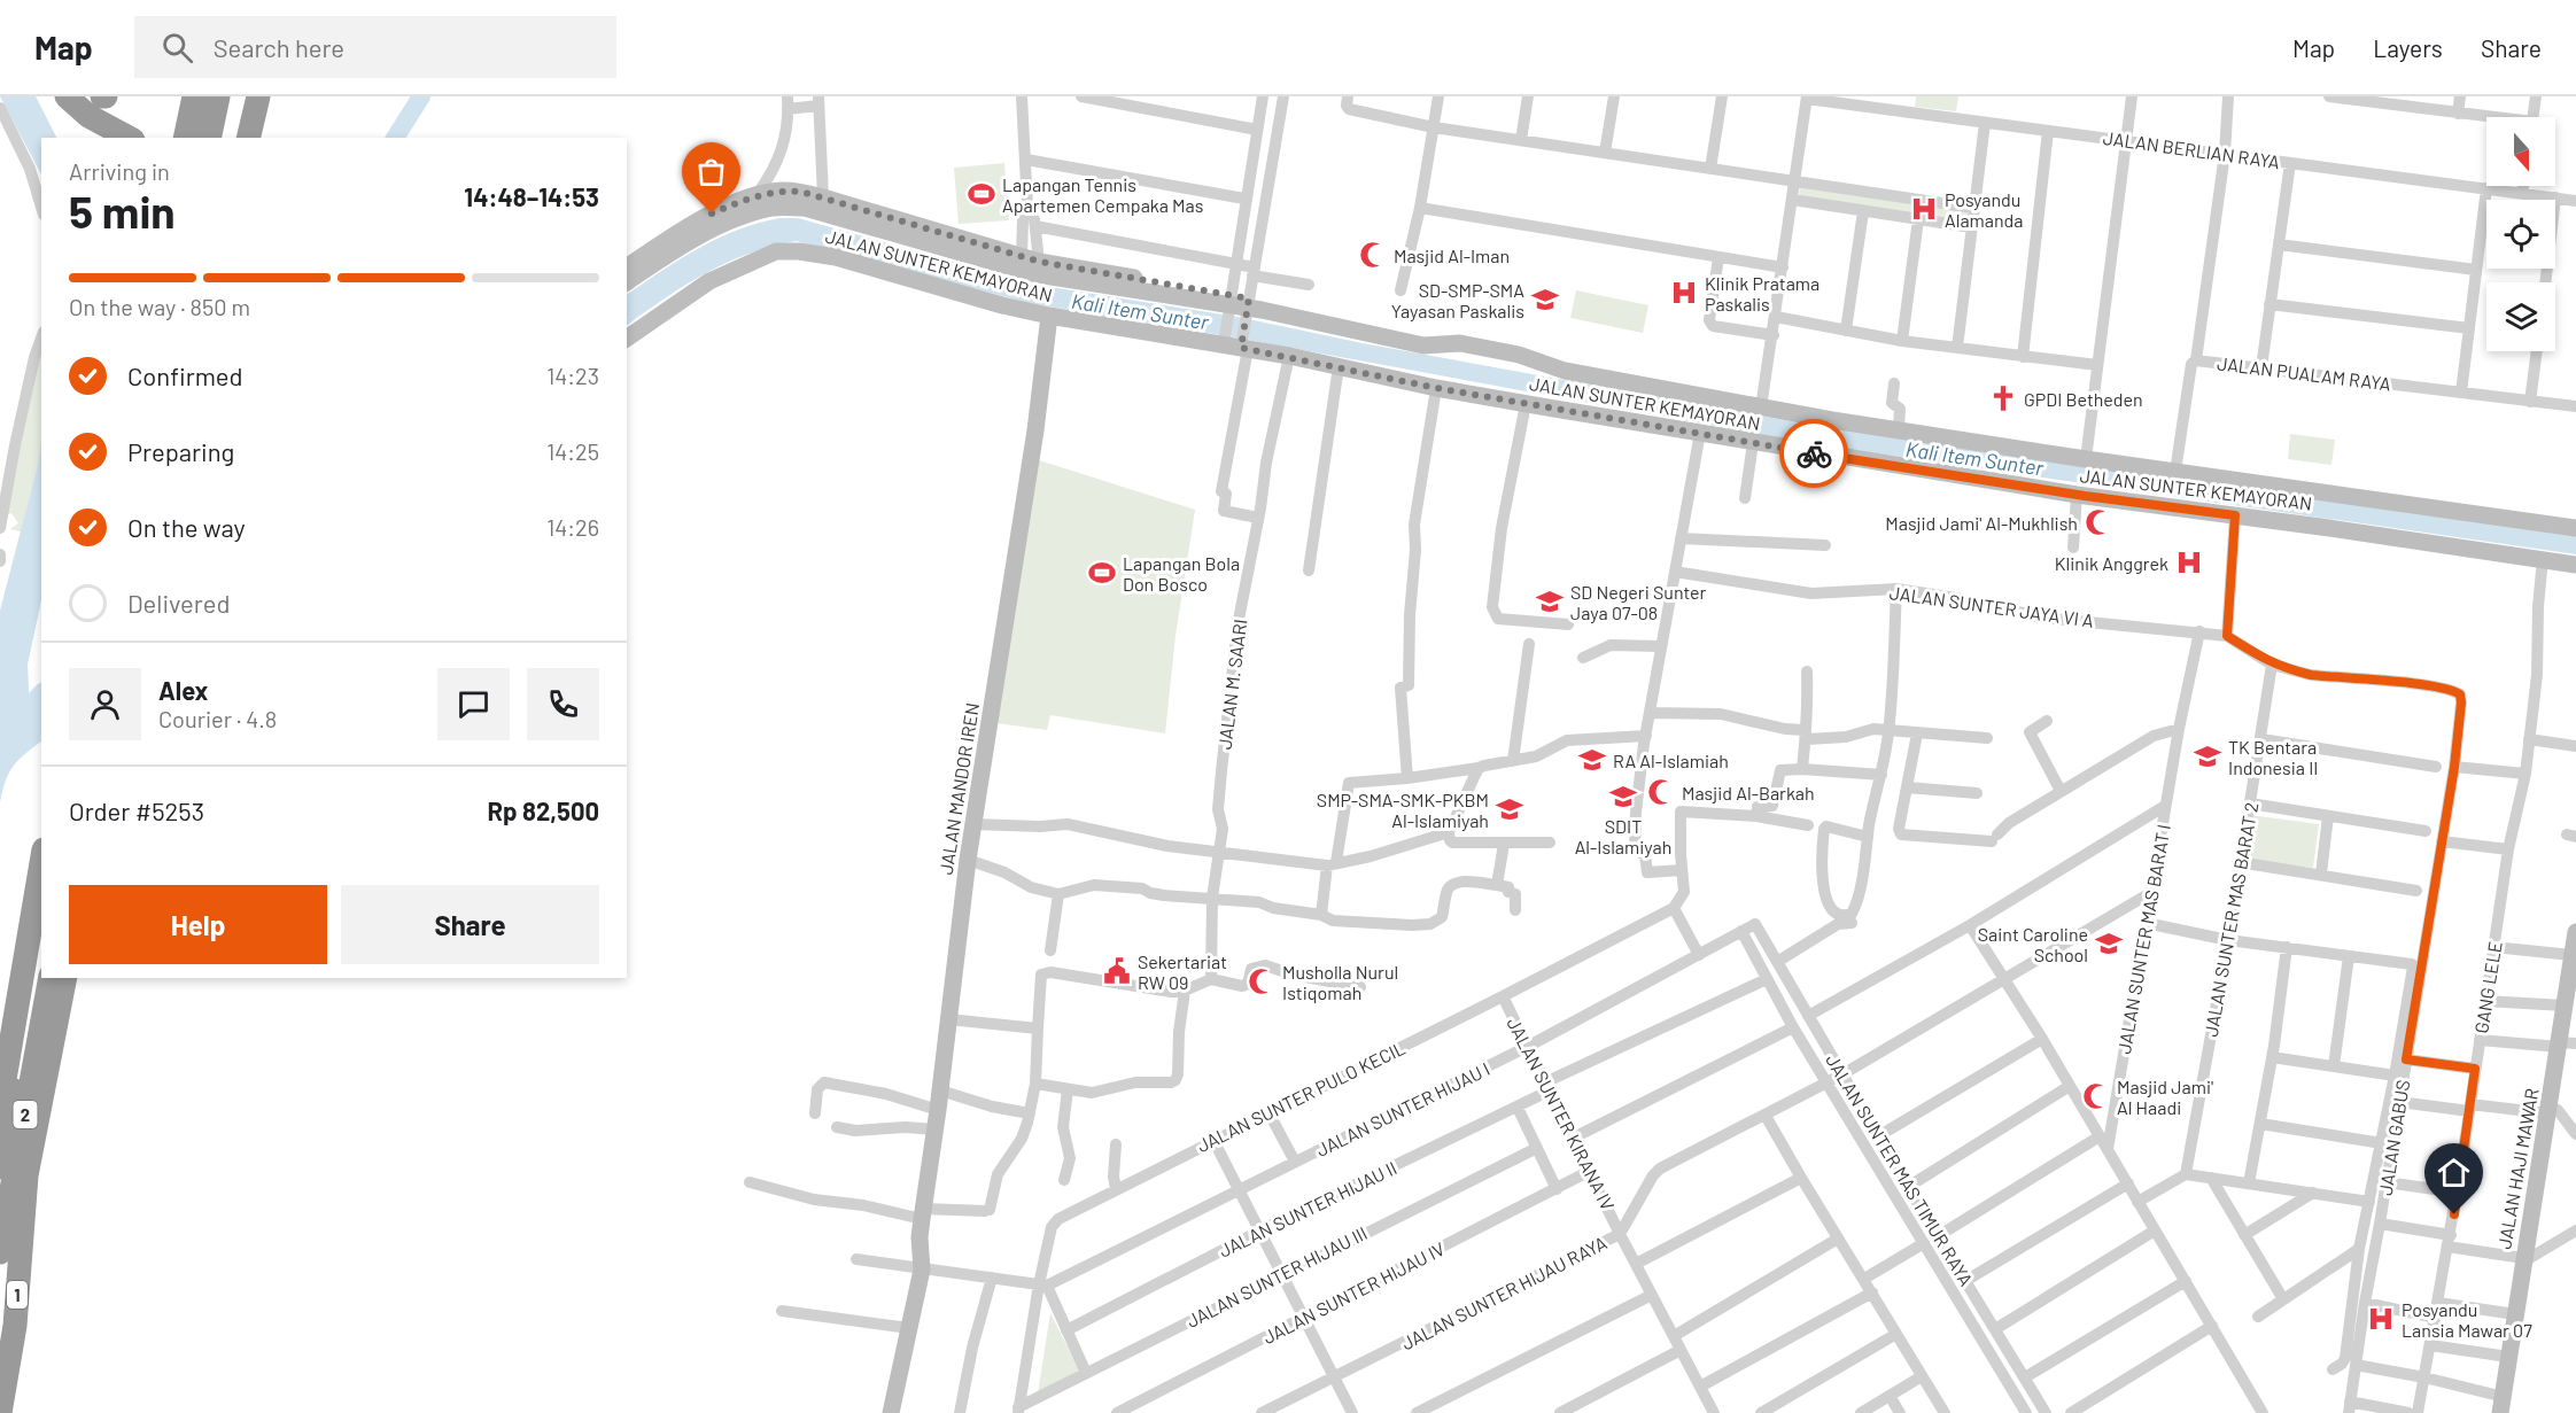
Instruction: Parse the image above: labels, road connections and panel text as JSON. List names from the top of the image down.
{
  "streets": {
    "highway": ["2", "1"],
    "main road": ["JALAN SUNTER KEMAYORAN", "JALAN MANDOR IREN", "JALAN HAJI MAWAR"],
    "street": [
      "JALAN BERLIAN RAYA",
      "JALAN PUALAM RAYA",
      "JALAN SUNTER JAYA VI A",
      "JALAN M. SAARI",
      "JALAN SUNTER MAS BARAT 2",
      "JALAN SUNTER MAS BARAT I",
      "GANG LELE",
      "JALAN SUNTER PULO KECIL",
      "JALAN SUNTER HIJAU I",
      "JALAN SUNTER KIRANA IV",
      "JALAN GABUS",
      "JALAN SUNTER MAS TIMUR RAYA",
      "JALAN SUNTER HIJAU II",
      "JALAN SUNTER HIJAU III",
      "JALAN SUNTER HIJAU IV",
      "JALAN SUNTER HIJAU RAYA"
    ]
  },
  "crossings": [
    ["JALAN BERLIAN RAYA", "JALAN PUALAM RAYA"],
    ["JALAN SUNTER KEMAYORAN", "JALAN M. SAARI"],
    ["JALAN SUNTER KEMAYORAN", "JALAN MANDOR IREN"],
    ["JALAN SUNTER KEMAYORAN", "GANG LELE"],
    ["JALAN SUNTER JAYA VI A", "JALAN SUNTER MAS BARAT I"],
    ["JALAN SUNTER JAYA VI A", "JALAN GABUS"],
    ["JALAN SUNTER MAS BARAT 2", "JALAN GABUS"],
    ["JALAN SUNTER MAS BARAT I", "JALAN SUNTER HIJAU RAYA"],
    ["JALAN SUNTER PULO KECIL", "JALAN SUNTER HIJAU I"],
    ["JALAN SUNTER PULO KECIL", "JALAN SUNTER KIRANA IV"],
    ["JALAN SUNTER PULO KECIL", "JALAN SUNTER HIJAU III"],
    ["JALAN SUNTER HIJAU I", "JALAN SUNTER KIRANA IV"],
    ["JALAN SUNTER HIJAU I", "JALAN SUNTER MAS TIMUR RAYA"],
    ["JALAN SUNTER KIRANA IV", "JALAN SUNTER HIJAU II"],
    ["JALAN SUNTER KIRANA IV", "JALAN SUNTER HIJAU IV"],
    ["JALAN SUNTER KIRANA IV", "JALAN SUNTER HIJAU RAYA"],
    ["JALAN SUNTER MAS TIMUR RAYA", "JALAN SUNTER HIJAU II"],
    ["JALAN SUNTER MAS TIMUR RAYA", "JALAN SUNTER HIJAU RAYA"]
  ],
  "water": ["Kali Item Sunter"],
  "places": {
    "sports": ["Lapangan Tennis Apartemen Cempaka Mas", "Lapangan Bola Don Bosco"],
    "hospital": [
      "Posyandu Alamanda",
      "Klinik Pratama Paskalis",
      "Klinik Anggrek",
      "Posyandu Lansia Mawar 07"
    ],
    "mosque": [
      "Masjid Al-Iman",
      "Masjid Jami' Al-Mukhlish",
      "Masjid Al-Barkah",
      "Musholla Nurul Istiqomah",
      "Masjid Jami' Al Haadi"
    ],
    "school or university": [
      "SD-SMP-SMA Yayasan Paskalis",
      "SD Negeri Sunter Jaya 07-08",
      "TK Bentara Indonesia II",
      "RA Al-Islamiah",
      "SDIT Al-Islamiyah",
      "SMP-SMA-SMK-PKBM Al-Islamiyah",
      "Saint Caroline School"
    ],
    "church": ["GPDI Betheden"],
    "public building": ["Sekertariat RW 09"]
  },
  "north": "bottom",
  "page": {
    "header": "Map",
    "search": "Search here",
    "nav": ["Map", "Layers", "Share"],
    "heading": ["5 min", "Arriving in", "14:48–14:53"],
    "panel": [
      "Alex",
      "Courier · 4.8",
      "Order #5253",
      "Rp 82,500"
    ],
    "bar": "On the way · 850 m",
    "list": [
      ["Confirmed", "14:23"],
      ["Preparing", "14:25"],
      ["On the way", "14:26"],
      "Delivered"
    ],
    "buttons": ["Help", "Share"]
  }
}
